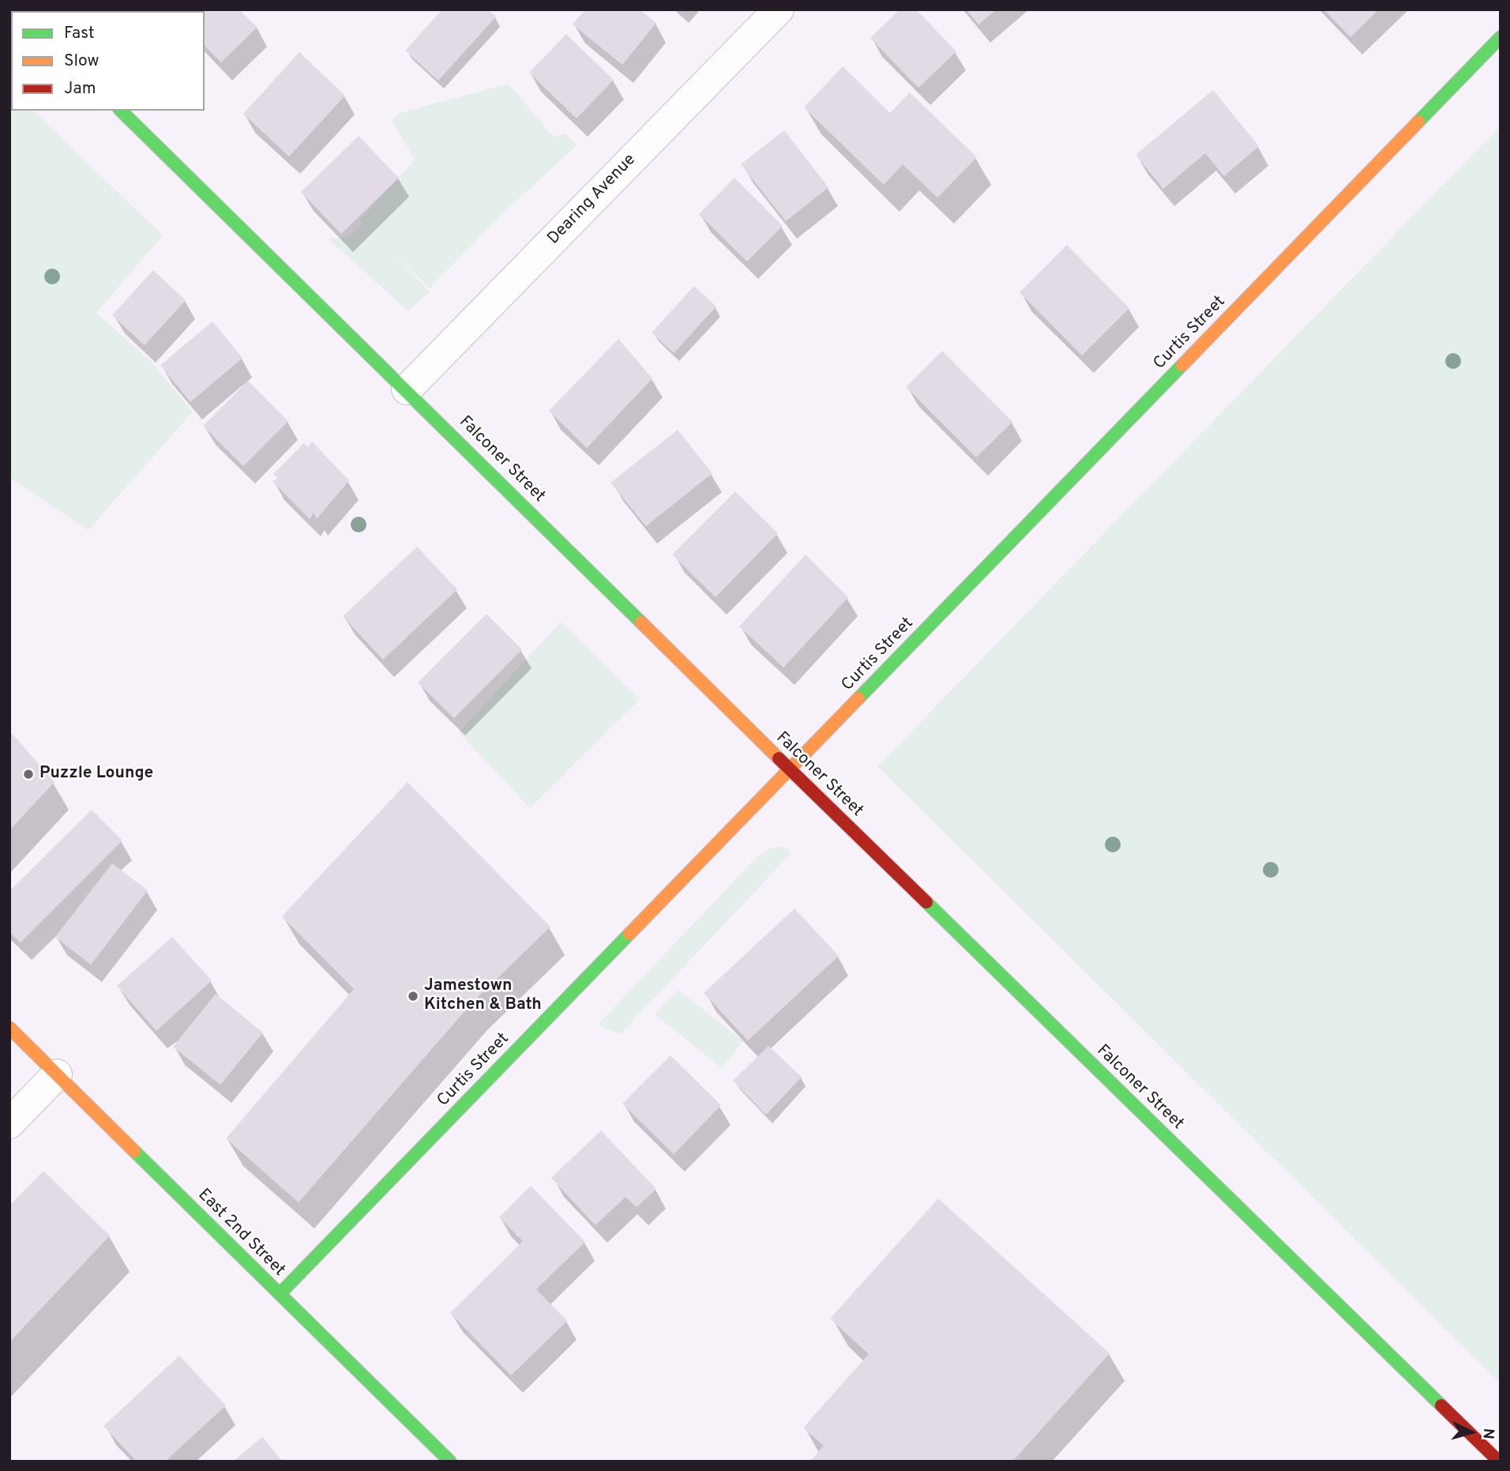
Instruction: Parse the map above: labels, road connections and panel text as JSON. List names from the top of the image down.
{
  "streets": {
    "street": [
      "Dearing Avenue",
      "Curtis Street",
      "Falconer Street",
      "East 2nd Street"
    ]
  },
  "crossings": [
    ["Dearing Avenue", "Falconer Street"],
    ["Curtis Street", "Falconer Street"],
    ["Curtis Street", "East 2nd Street"]
  ],
  "places": ["Puzzle Lounge", "Jamestown Kitchen & Bath"],
  "legend": ["Fast", "Slow", "Jam"],
  "north": "right"
}
